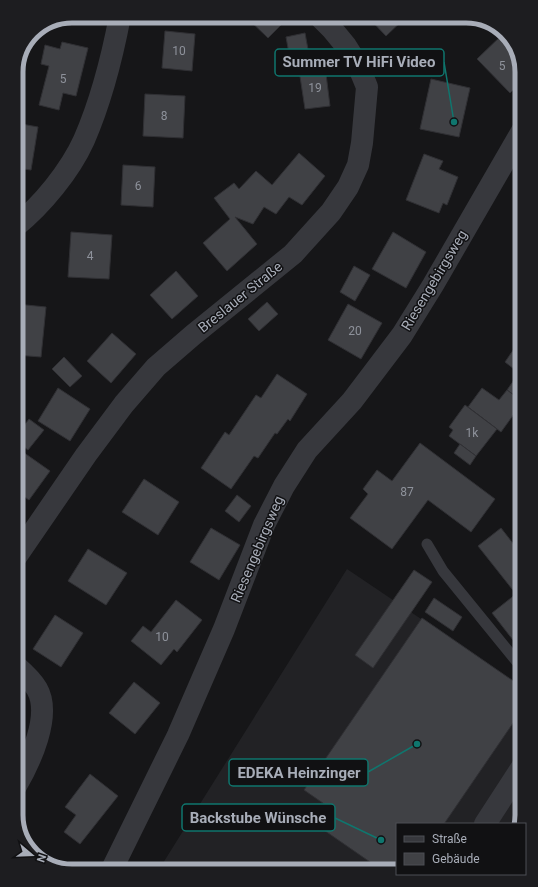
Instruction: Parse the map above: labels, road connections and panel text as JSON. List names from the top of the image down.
{
  "streets": {
    "street": ["Riesengebirgsweg", "Breslauer Straße"]
  },
  "places": ["Summer TV HiFi Video", "EDEKA Heinzinger", "Backstube Wünsche"],
  "house_numbers": [
    "10",
    "5",
    "5",
    "19",
    "8",
    "6",
    "4",
    "20",
    "1k",
    "87",
    "10"
  ],
  "legend": ["Straße", "Gebäude"],
  "north": "right"
}
